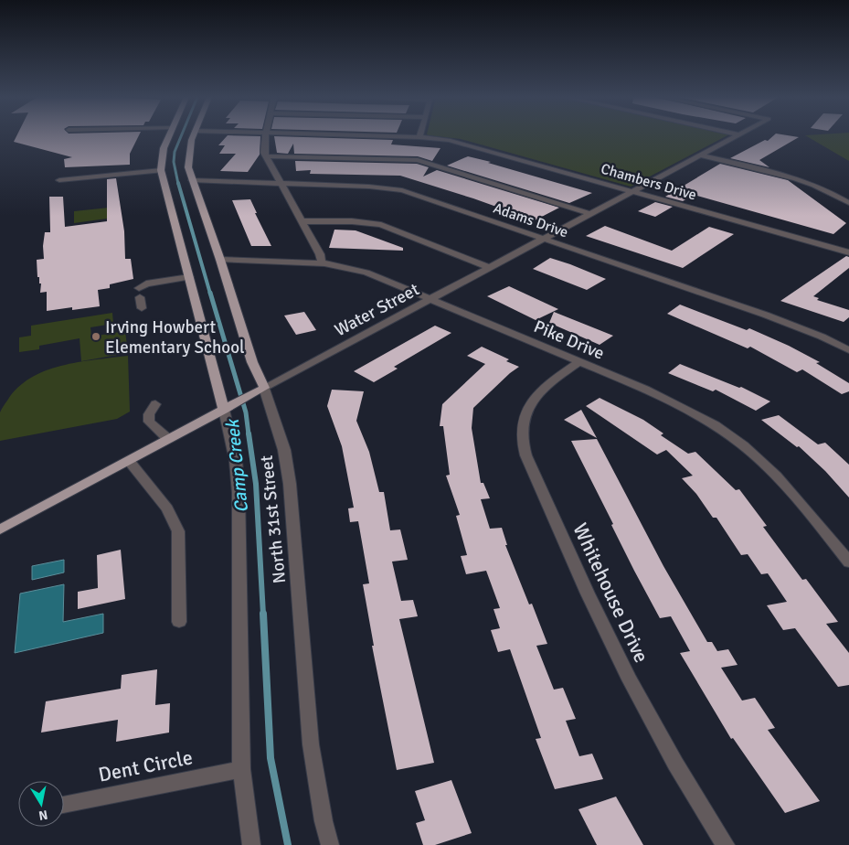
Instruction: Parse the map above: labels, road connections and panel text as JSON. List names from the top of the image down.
{
  "streets": {
    "main road": ["Water Street", "North 31st Street"],
    "street": [
      "Chambers Drive",
      "Adams Drive",
      "Pike Drive",
      "Whitehouse Drive",
      "Dent Circle"
    ]
  },
  "crossings": [
    ["Chambers Drive", "Water Street"],
    ["Adams Drive", "Water Street"],
    ["Adams Drive", "North 31st Street"],
    ["Water Street", "Pike Drive"],
    ["Water Street", "North 31st Street"],
    ["Pike Drive", "North 31st Street"],
    ["Pike Drive", "Whitehouse Drive"],
    ["North 31st Street", "Dent Circle"]
  ],
  "water": ["Camp Creek"],
  "places": ["Irving Howbert Elementary School"],
  "north": "bottom"
}
